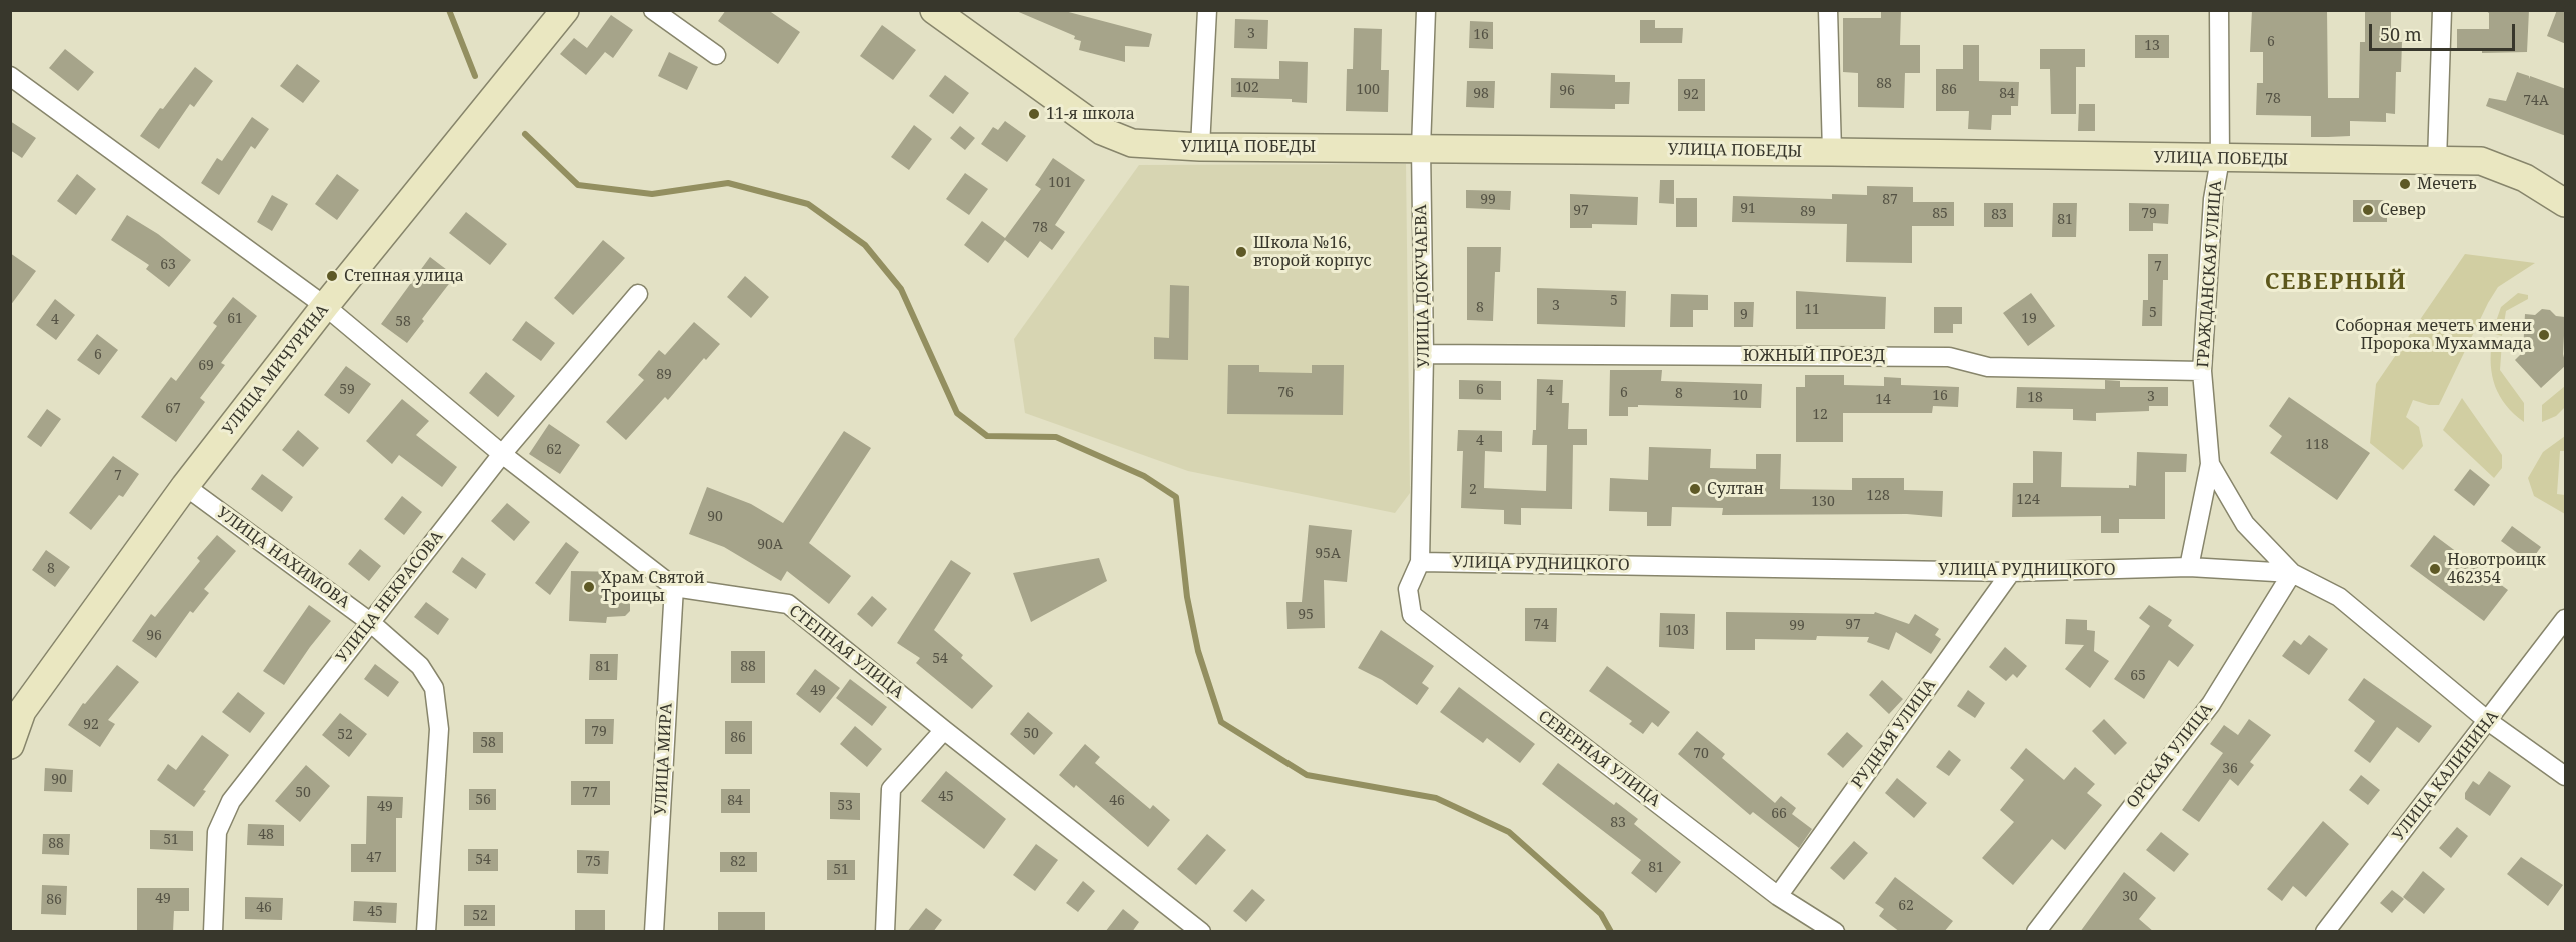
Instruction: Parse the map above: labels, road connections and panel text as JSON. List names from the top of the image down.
{
  "streets": {
    "street": [
      "УЛИЦА ПОБЕДЫ",
      "ГРАЖДАНСКАЯ УЛИЦА",
      "УЛИЦА ДОКУЧАЕВА",
      "ЮЖНЫЙ ПРОЕЗД",
      "УЛИЦА МИЧУРИНА",
      "УЛИЦА НАХИМОВА",
      "УЛИЦА РУДНИЦКОГО",
      "УЛИЦА НЕКРАСОВА",
      "СТЕПНАЯ УЛИЦА",
      "РУДНАЯ УЛИЦА",
      "ОРСКАЯ УЛИЦА",
      "УЛИЦА МИРА",
      "СЕВЕРНАЯ УЛИЦА",
      "УЛИЦА КАЛИНИНА"
    ]
  },
  "crossings": [
    ["УЛИЦА ПОБЕДЫ", "ГРАЖДАНСКАЯ УЛИЦА"],
    ["УЛИЦА ПОБЕДЫ", "УЛИЦА ДОКУЧАЕВА"],
    ["ГРАЖДАНСКАЯ УЛИЦА", "ЮЖНЫЙ ПРОЕЗД"],
    ["ГРАЖДАНСКАЯ УЛИЦА", "УЛИЦА РУДНИЦКОГО"],
    ["ГРАЖДАНСКАЯ УЛИЦА", "ОРСКАЯ УЛИЦА"],
    ["УЛИЦА ДОКУЧАЕВА", "ЮЖНЫЙ ПРОЕЗД"],
    ["УЛИЦА ДОКУЧАЕВА", "УЛИЦА РУДНИЦКОГО"],
    ["УЛИЦА ДОКУЧАЕВА", "СЕВЕРНАЯ УЛИЦА"],
    ["УЛИЦА МИЧУРИНА", "УЛИЦА НАХИМОВА"],
    ["УЛИЦА МИЧУРИНА", "СТЕПНАЯ УЛИЦА"],
    ["УЛИЦА НАХИМОВА", "УЛИЦА НЕКРАСОВА"],
    ["УЛИЦА РУДНИЦКОГО", "РУДНАЯ УЛИЦА"],
    ["УЛИЦА РУДНИЦКОГО", "ОРСКАЯ УЛИЦА"],
    ["УЛИЦА РУДНИЦКОГО", "СЕВЕРНАЯ УЛИЦА"],
    ["УЛИЦА РУДНИЦКОГО", "УЛИЦА КАЛИНИНА"],
    ["УЛИЦА НЕКРАСОВА", "СТЕПНАЯ УЛИЦА"],
    ["СТЕПНАЯ УЛИЦА", "УЛИЦА МИРА"],
    ["РУДНАЯ УЛИЦА", "СЕВЕРНАЯ УЛИЦА"]
  ],
  "districts": ["СЕВЕРНЫЙ"],
  "places": [
    "11-я школа",
    "Мечеть",
    "Север",
    "Школа №16, второй корпус",
    "Степная улица",
    "Соборная мечеть имени Пророка Мухаммада",
    "Султан",
    "Новотроицк 462354",
    "Храм Святой Троицы"
  ],
  "house_numbers": [
    "3",
    "16",
    "6",
    "13",
    "88",
    "102",
    "100",
    "86",
    "96",
    "98",
    "84",
    "92",
    "78",
    "74А",
    "101",
    "99",
    "87",
    "91",
    "97",
    "89",
    "85",
    "79",
    "83",
    "81",
    "78",
    "63",
    "7",
    "5",
    "3",
    "8",
    "11",
    "5",
    "9",
    "61",
    "19",
    "4",
    "58",
    "6",
    "69",
    "89",
    "59",
    "6",
    "4",
    "76",
    "6",
    "8",
    "10",
    "16",
    "3",
    "18",
    "14",
    "67",
    "12",
    "4",
    "118",
    "62",
    "7",
    "2",
    "128",
    "124",
    "130",
    "90",
    "90А",
    "95А",
    "8",
    "95",
    "74",
    "97",
    "99",
    "103",
    "96",
    "54",
    "81",
    "88",
    "65",
    "49",
    "92",
    "79",
    "50",
    "52",
    "86",
    "58",
    "70",
    "36",
    "90",
    "50",
    "77",
    "45",
    "56",
    "84",
    "46",
    "53",
    "49",
    "66",
    "83",
    "48",
    "51",
    "88",
    "47",
    "54",
    "75",
    "82",
    "81",
    "51",
    "30",
    "49",
    "86",
    "62",
    "46",
    "45",
    "52"
  ],
  "scale_bar": "50 m"
}
